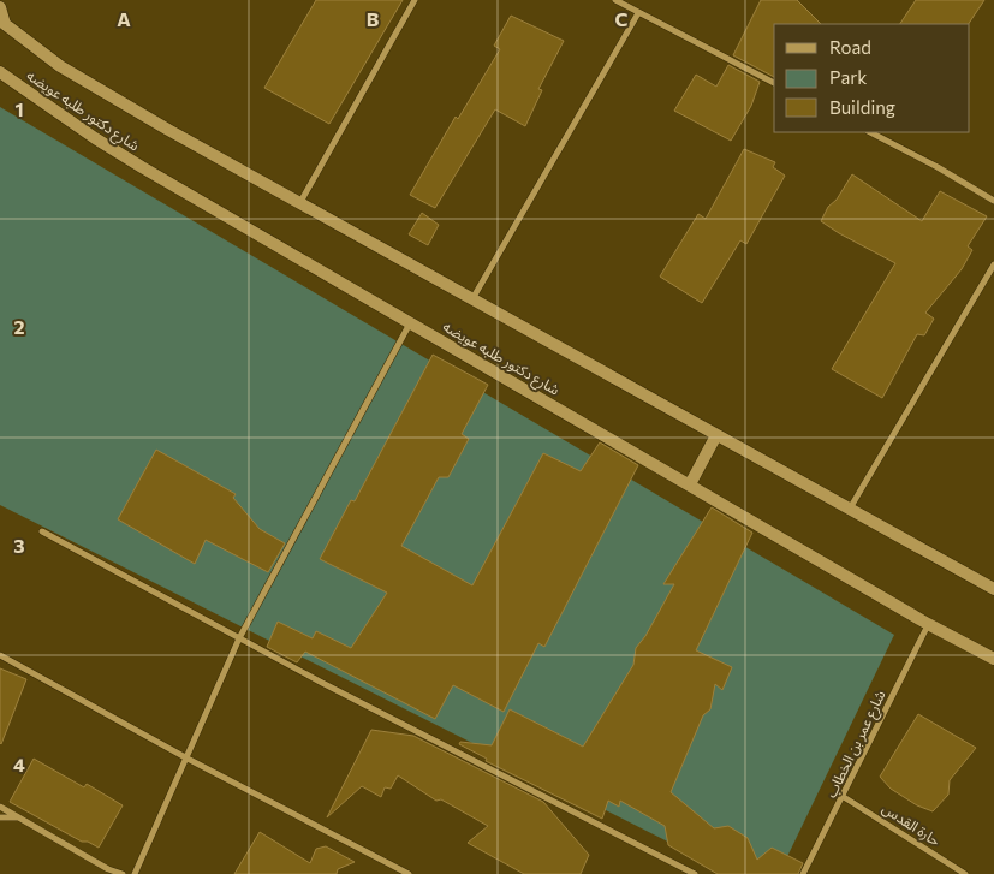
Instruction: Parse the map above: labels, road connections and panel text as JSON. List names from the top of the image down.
{
  "streets": {
    "street": ["شارع دكتور طلبه عويضه", "شارع عمر بن الخطاب", "حارة القدس"]
  },
  "crossings": [
    ["شارع دكتور طلبه عويضه", "شارع عمر بن الخطاب"],
    ["شارع عمر بن الخطاب", "حارة القدس"]
  ],
  "legend": ["Road", "Park", "Building"],
  "grid": {
    "columns": ["A", "B", "C"],
    "rows": [
      "1",
      "2",
      "3",
      "4"
    ]
  }
}
